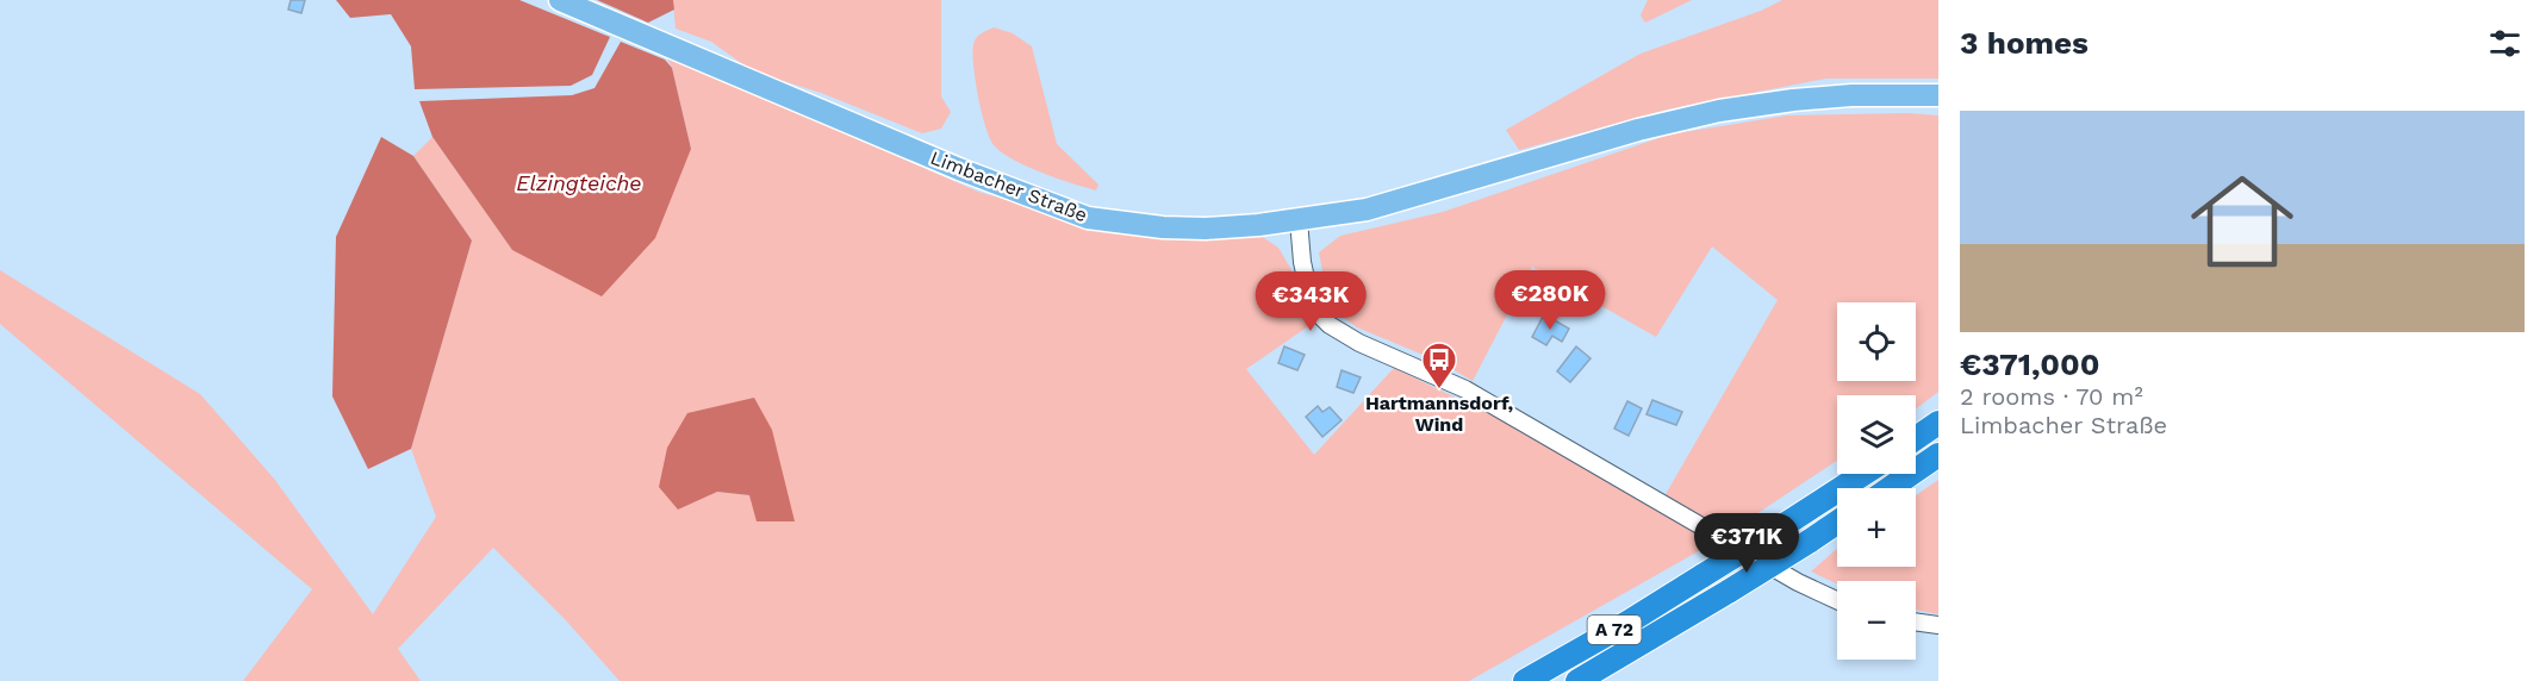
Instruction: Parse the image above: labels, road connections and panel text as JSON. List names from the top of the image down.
{
  "streets": {
    "highway": ["A 72"],
    "main road": ["Limbacher Straße"]
  },
  "water": ["Elzingteiche"],
  "places": {
    "bus stop": ["Hartmannsdorf, Wind"]
  },
  "page": {
    "heading": "3 homes",
    "list": [
      {
        "name": "€371,000",
        "note": "2 rooms · 70 m² · Limbacher Straße"
      }
    ],
    "price": ["€280K", "€343K", "€371K"],
    "map_buttons": ["+", "−"]
  }
}
